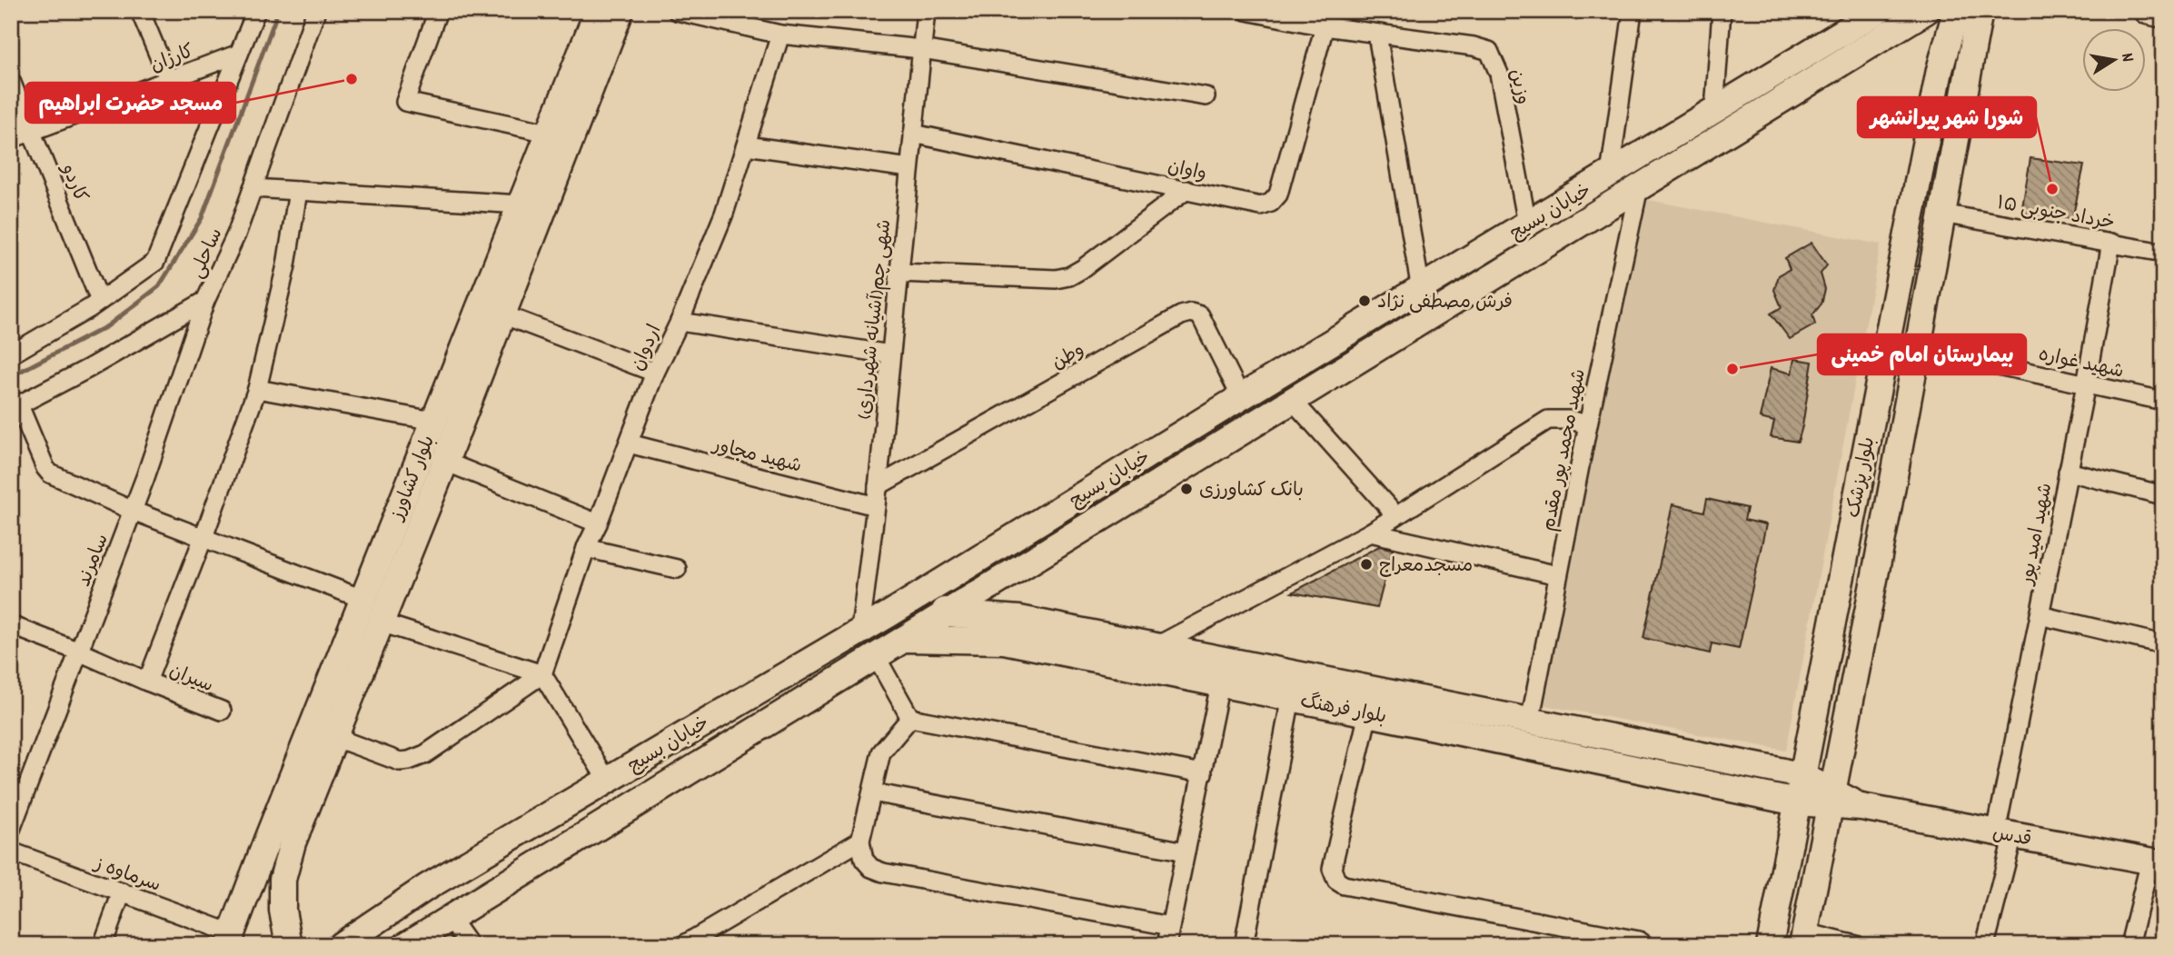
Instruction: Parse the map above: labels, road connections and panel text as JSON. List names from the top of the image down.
{
  "streets": {
    "main road": [
      "خیابان بسیج",
      "بلوار کشاورز",
      "بلوار پزشک",
      "بلوار فرهنگ",
      "قدس"
    ],
    "street": [
      "کارزان",
      "وزین",
      "واوان",
      "کاردو",
      "۱۵ خرداد جنوبی",
      "ساحلی",
      "شهی چم(آشیانه شهرداری)",
      "اردوان",
      "وطن",
      "شهید غواره",
      "شهید محمد پور مقدم",
      "شهید مجاور",
      "شهید امید پور",
      "سامرند",
      "سیران",
      "سرماوه ز"
    ]
  },
  "crossings": [
    ["کارزان", "کاردو"],
    ["وزین", "واوان"],
    ["وزین", "خیابان بسیج"],
    ["واوان", "شهی چم(آشیانه شهرداری)"],
    ["خیابان بسیج", "شهی چم(آشیانه شهرداری)"],
    ["خیابان بسیج", "وطن"],
    ["خیابان بسیج", "شهید محمد پور مقدم"],
    ["خیابان بسیج", "بلوار فرهنگ"],
    ["۱۵ خرداد جنوبی", "بلوار پزشک"],
    ["۱۵ خرداد جنوبی", "شهید امید پور"],
    ["ساحلی", "سامرند"],
    ["شهی چم(آشیانه شهرداری)", "وطن"],
    ["شهی چم(آشیانه شهرداری)", "شهید مجاور"],
    ["اردوان", "شهید مجاور"],
    ["شهید غواره", "بلوار پزشک"],
    ["شهید غواره", "شهید امید پور"],
    ["شهید محمد پور مقدم", "بلوار فرهنگ"],
    ["بلوار کشاورز", "سرماوه ز"],
    ["بلوار پزشک", "بلوار فرهنگ"],
    ["بلوار پزشک", "قدس"],
    ["شهید امید پور", "قدس"],
    ["سامرند", "سیران"],
    ["بلوار فرهنگ", "قدس"]
  ],
  "places": [
    "مسجد حضرت ابراهیم",
    "شورا شهر پیرانشهر",
    "فرش مصطفی نژاد",
    "بیمارستان امام خمینی",
    "بانک کشاورزی",
    "مسجدمعراج"
  ],
  "north": "right"
}
